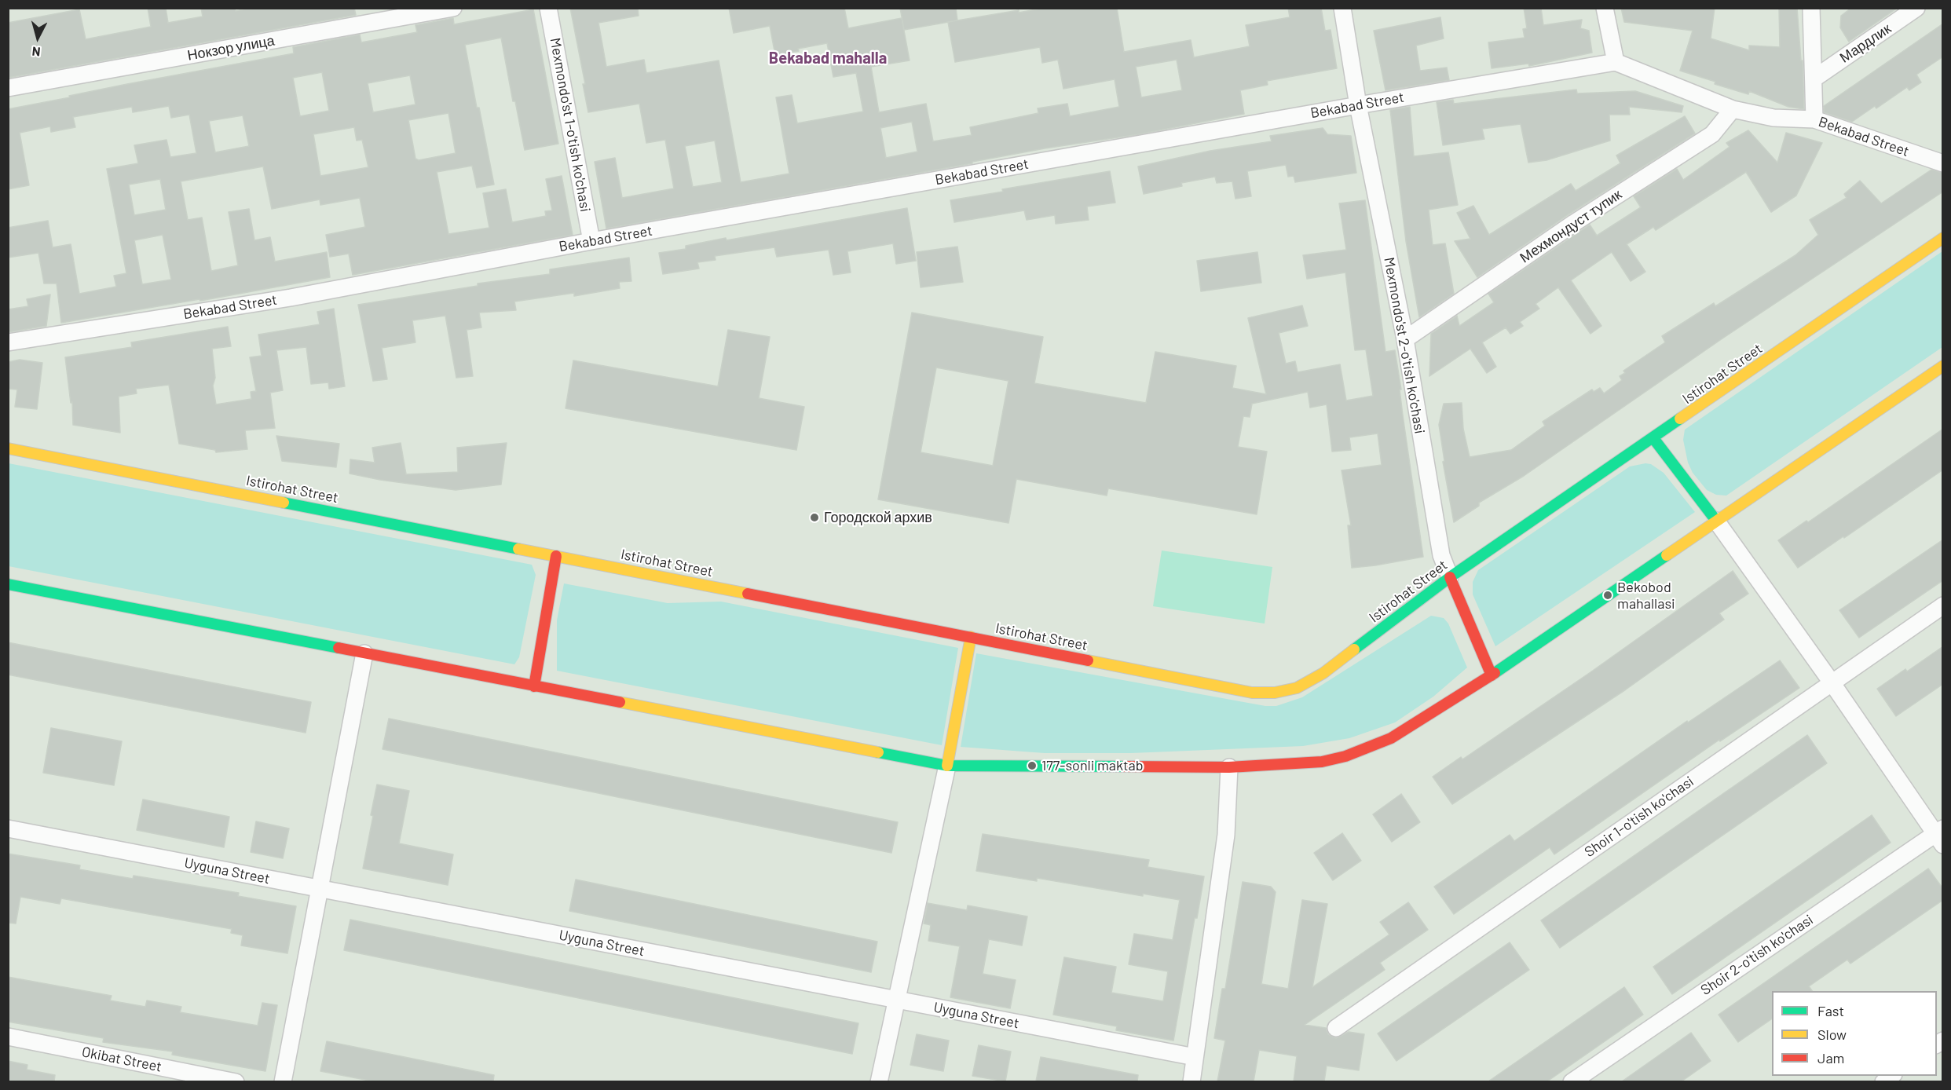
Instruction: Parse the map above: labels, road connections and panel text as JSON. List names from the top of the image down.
{
  "streets": {
    "main road": ["Mexmondo'st 2-o'tish ko'chasi", "Istirohat Street"],
    "street": [
      "Мардлик",
      "Нокзор улица",
      "Bekabad Street",
      "Mexmondo'st 1-o'tish ko'chasi",
      "Мехмондуст тупик",
      "Shoir 1-o'tish ko'chasi",
      "Uyguna Street",
      "Shoir 2-o'tish ko'chasi",
      "Okibat Street"
    ]
  },
  "crossings": [
    ["Bekabad Street", "Mexmondo'st 1-o'tish ko'chasi"],
    ["Bekabad Street", "Мехмондуст тупик"],
    ["Bekabad Street", "Mexmondo'st 2-o'tish ko'chasi"],
    ["Мехмондуст тупик", "Mexmondo'st 2-o'tish ko'chasi"],
    ["Mexmondo'st 2-o'tish ko'chasi", "Istirohat Street"]
  ],
  "districts": ["Bekabad mahalla"],
  "places": ["Городской архив", "Bekobod mahallasi", "177-sonli maktab"],
  "legend": ["Fast", "Slow", "Jam"],
  "north": "bottom"
}
